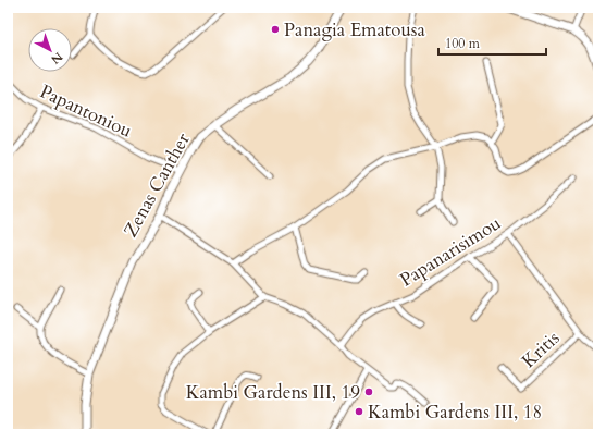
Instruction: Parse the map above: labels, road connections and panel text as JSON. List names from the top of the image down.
{
  "streets": {
    "street": [
      "Papantoniou",
      "Zenas Canther",
      "Papanarisimou",
      "Kritis"
    ]
  },
  "crossings": [
    ["Papantoniou", "Zenas Canther"]
  ],
  "places": ["Panagia Ematousa", "Kambi Gardens III, 19", "Kambi Gardens III, 18"],
  "scale_bar": "100 m",
  "north": "bottom right"
}
